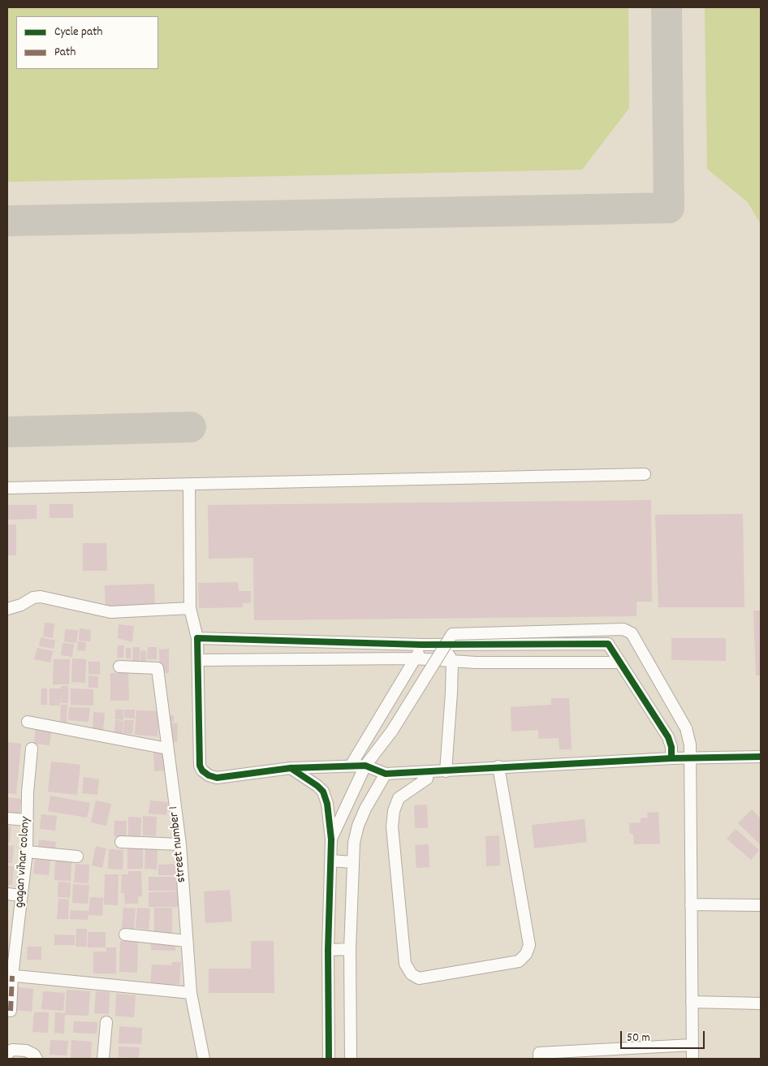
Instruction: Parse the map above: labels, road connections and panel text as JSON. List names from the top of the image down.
{
  "streets": {
    "street": ["street number 1", "gagan vihar colony"]
  },
  "legend": ["Cycle path", "Path"],
  "scale_bar": "50 m"
}
